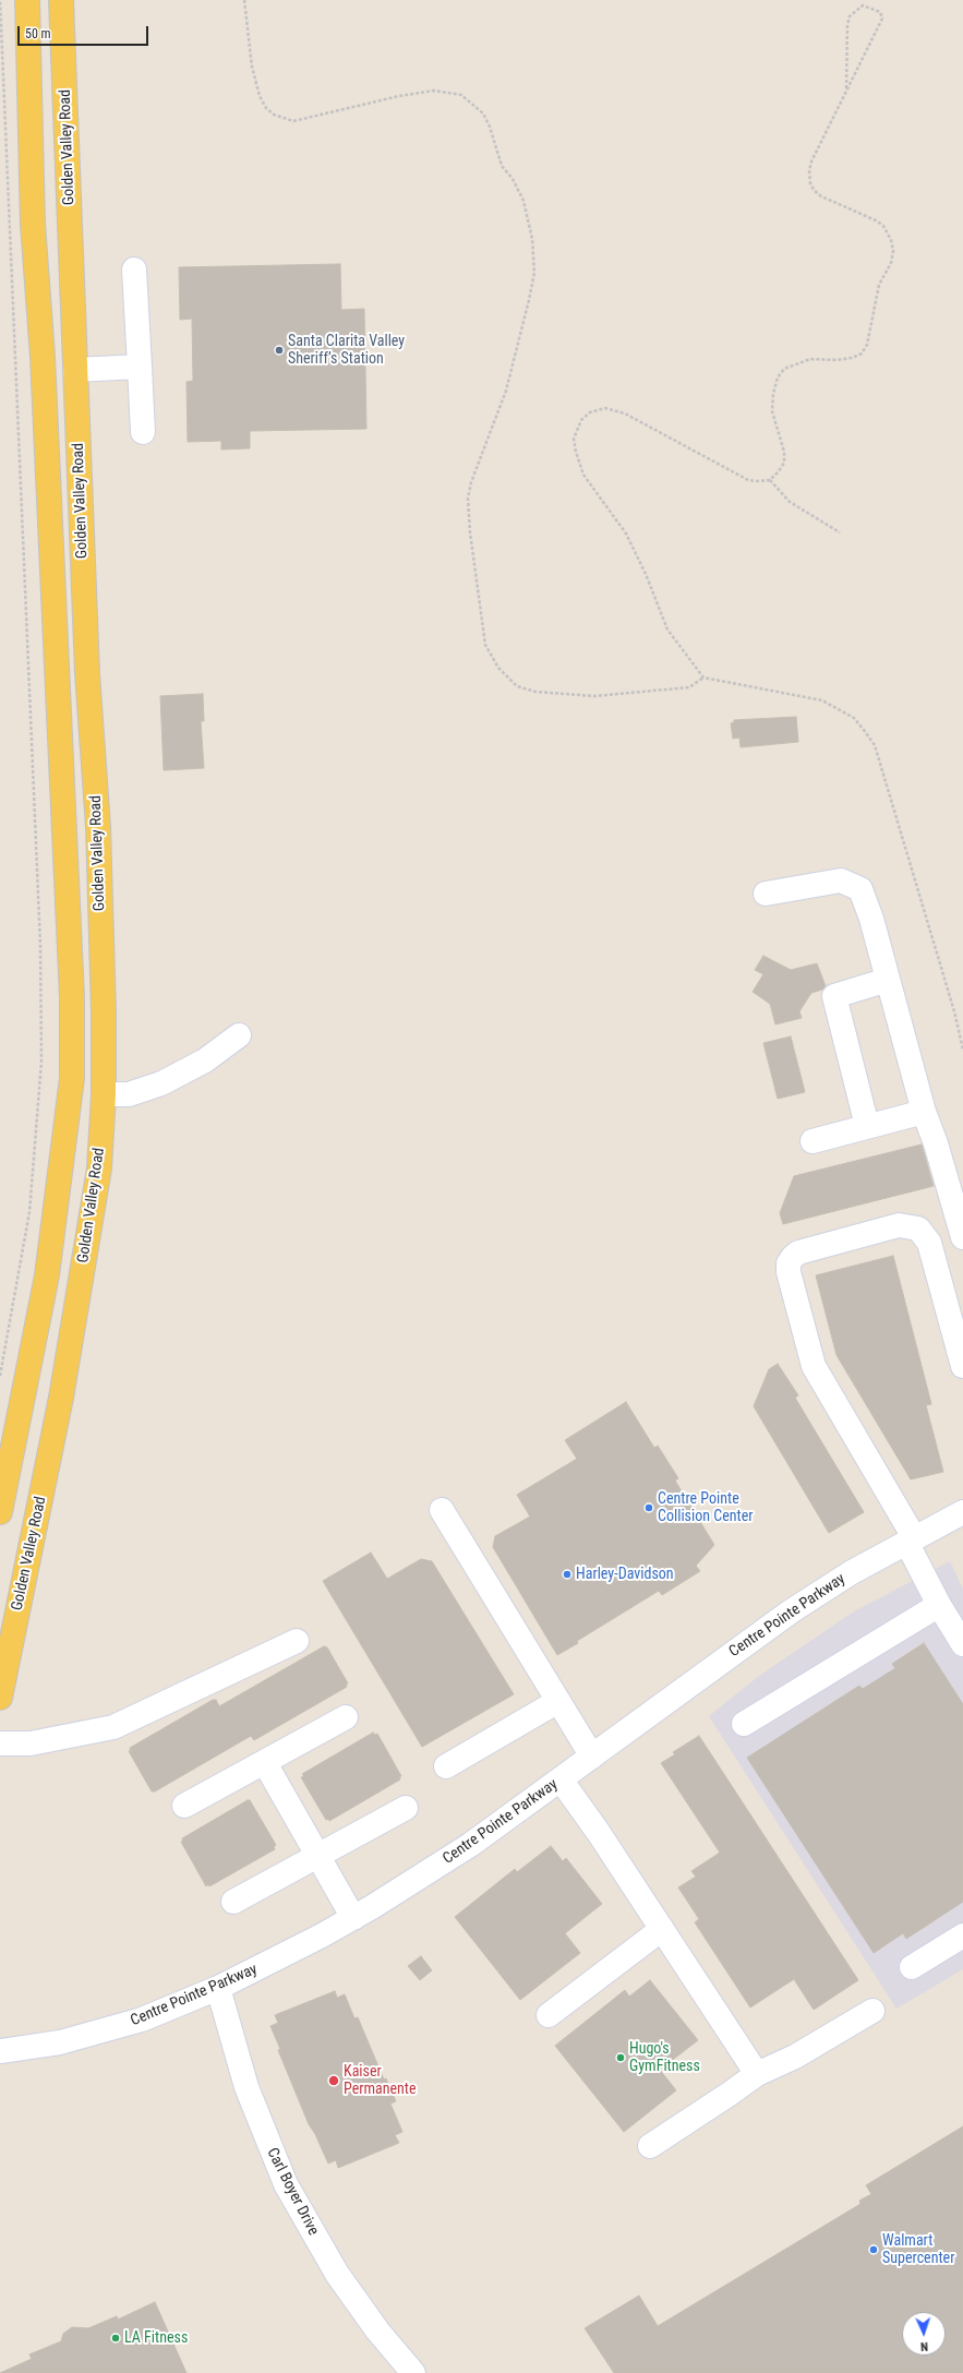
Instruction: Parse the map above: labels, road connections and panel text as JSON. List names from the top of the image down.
{
  "streets": {
    "main road": ["Golden Valley Road"],
    "street": ["Centre Pointe Parkway", "Carl Boyer Drive"]
  },
  "crossings": [
    ["Centre Pointe Parkway", "Carl Boyer Drive"]
  ],
  "places": [
    "Santa Clarita Valley Sheriff’s Station",
    "Centre Pointe Collision Center",
    "Harley-Davidson",
    "Hugo's GymFitness",
    "Kaiser Permanente",
    "Walmart Supercenter",
    "LA Fitness"
  ],
  "scale_bar": "50 m",
  "north": "bottom"
}
